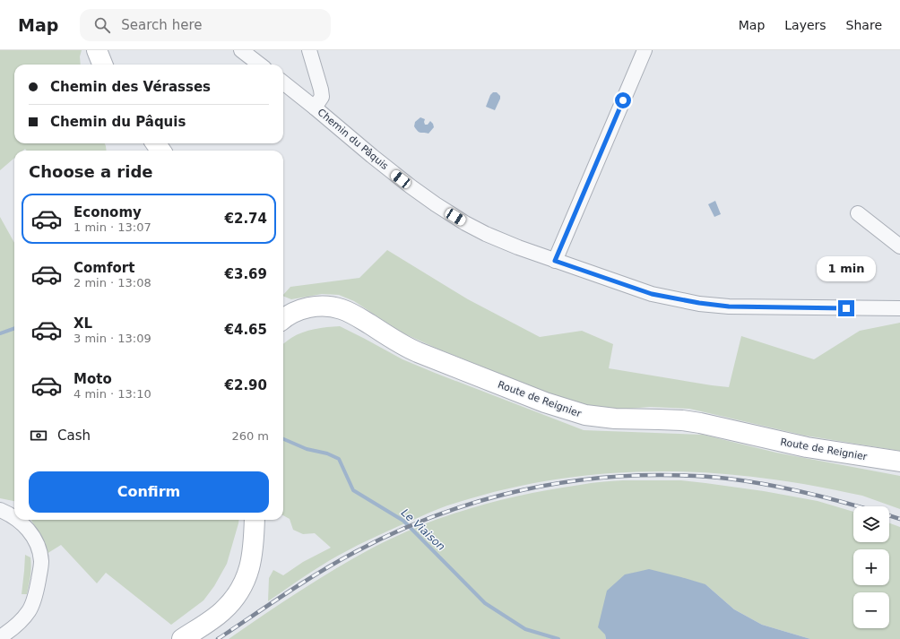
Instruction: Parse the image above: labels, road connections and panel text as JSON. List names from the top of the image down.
{
  "streets": {
    "main road": ["Route de Reignier"],
    "street": ["Chemin du Pâquis"]
  },
  "water": ["Le Viaison"],
  "page": {
    "header": "Map",
    "search": "Search here",
    "nav": ["Map", "Layers", "Share"],
    "banner": ["Chemin des Vérasses", "Chemin du Pâquis"],
    "heading": "Choose a ride",
    "list": [
      {
        "name": "Economy",
        "note": "1 min · 13:07",
        "value": "€2.74"
      },
      {
        "name": "Comfort",
        "note": "2 min · 13:08",
        "value": "€3.69"
      },
      {
        "name": "XL",
        "note": "3 min · 13:09",
        "value": "€4.65"
      },
      {
        "name": "Moto",
        "note": "4 min · 13:10",
        "value": "€2.90"
      }
    ],
    "bubble": "1 min",
    "pay": ["Cash", "260 m"],
    "buttons": "Confirm",
    "map_buttons": ["+", "−"]
  }
}
